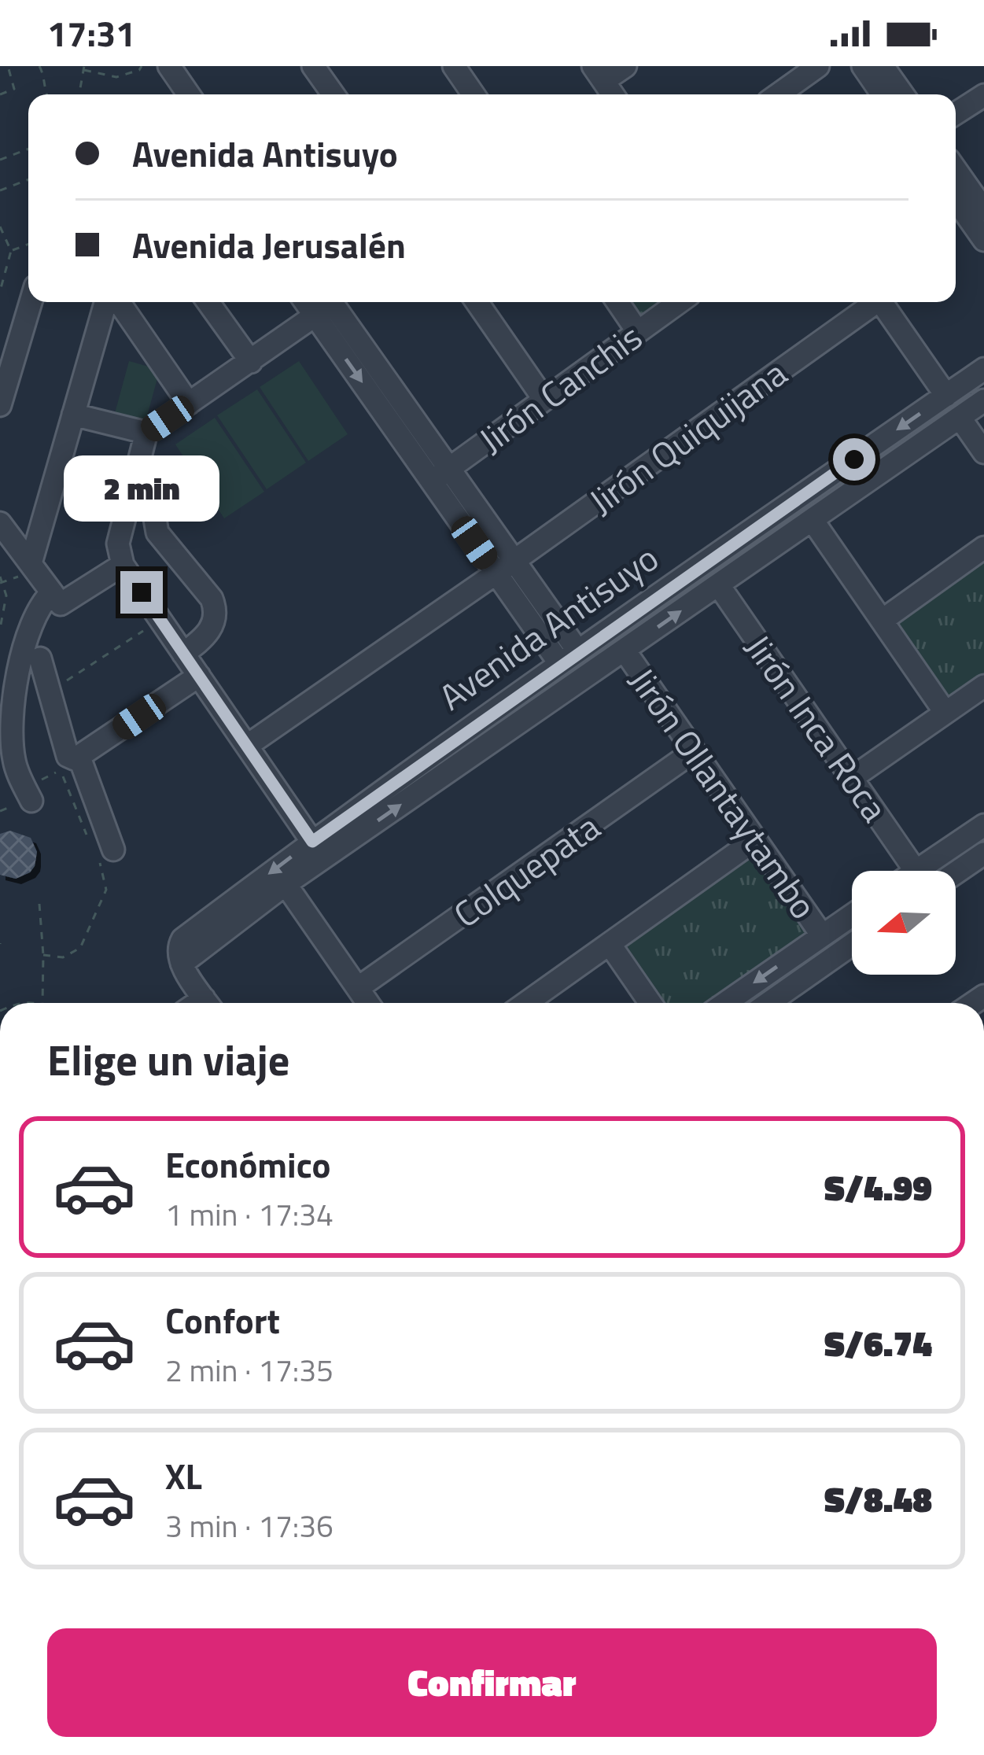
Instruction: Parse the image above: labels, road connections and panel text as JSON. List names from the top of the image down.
{
  "streets": {
    "street": [
      "Jirón Canchis",
      "Jirón Quiquijana",
      "Avenida Antisuyo",
      "Jirón Inca Roca",
      "Jirón Ollantaytambo",
      "Colquepata"
    ]
  },
  "crossings": [
    ["Avenida Antisuyo", "Jirón Inca Roca"],
    ["Avenida Antisuyo", "Jirón Ollantaytambo"],
    ["Jirón Ollantaytambo", "Colquepata"]
  ],
  "north": "left",
  "page": {
    "status": "17:31",
    "banner": ["Avenida Antisuyo", "Avenida Jerusalén"],
    "bubble": "2 min",
    "heading": "Elige un viaje",
    "list": [
      {
        "name": "Económico",
        "note": "1 min · 17:34",
        "value": "S/4.99"
      },
      {
        "name": "Confort",
        "note": "2 min · 17:35",
        "value": "S/6.74"
      },
      {
        "name": "XL",
        "note": "3 min · 17:36",
        "value": "S/8.48"
      }
    ],
    "buttons": "Confirmar"
  }
}
